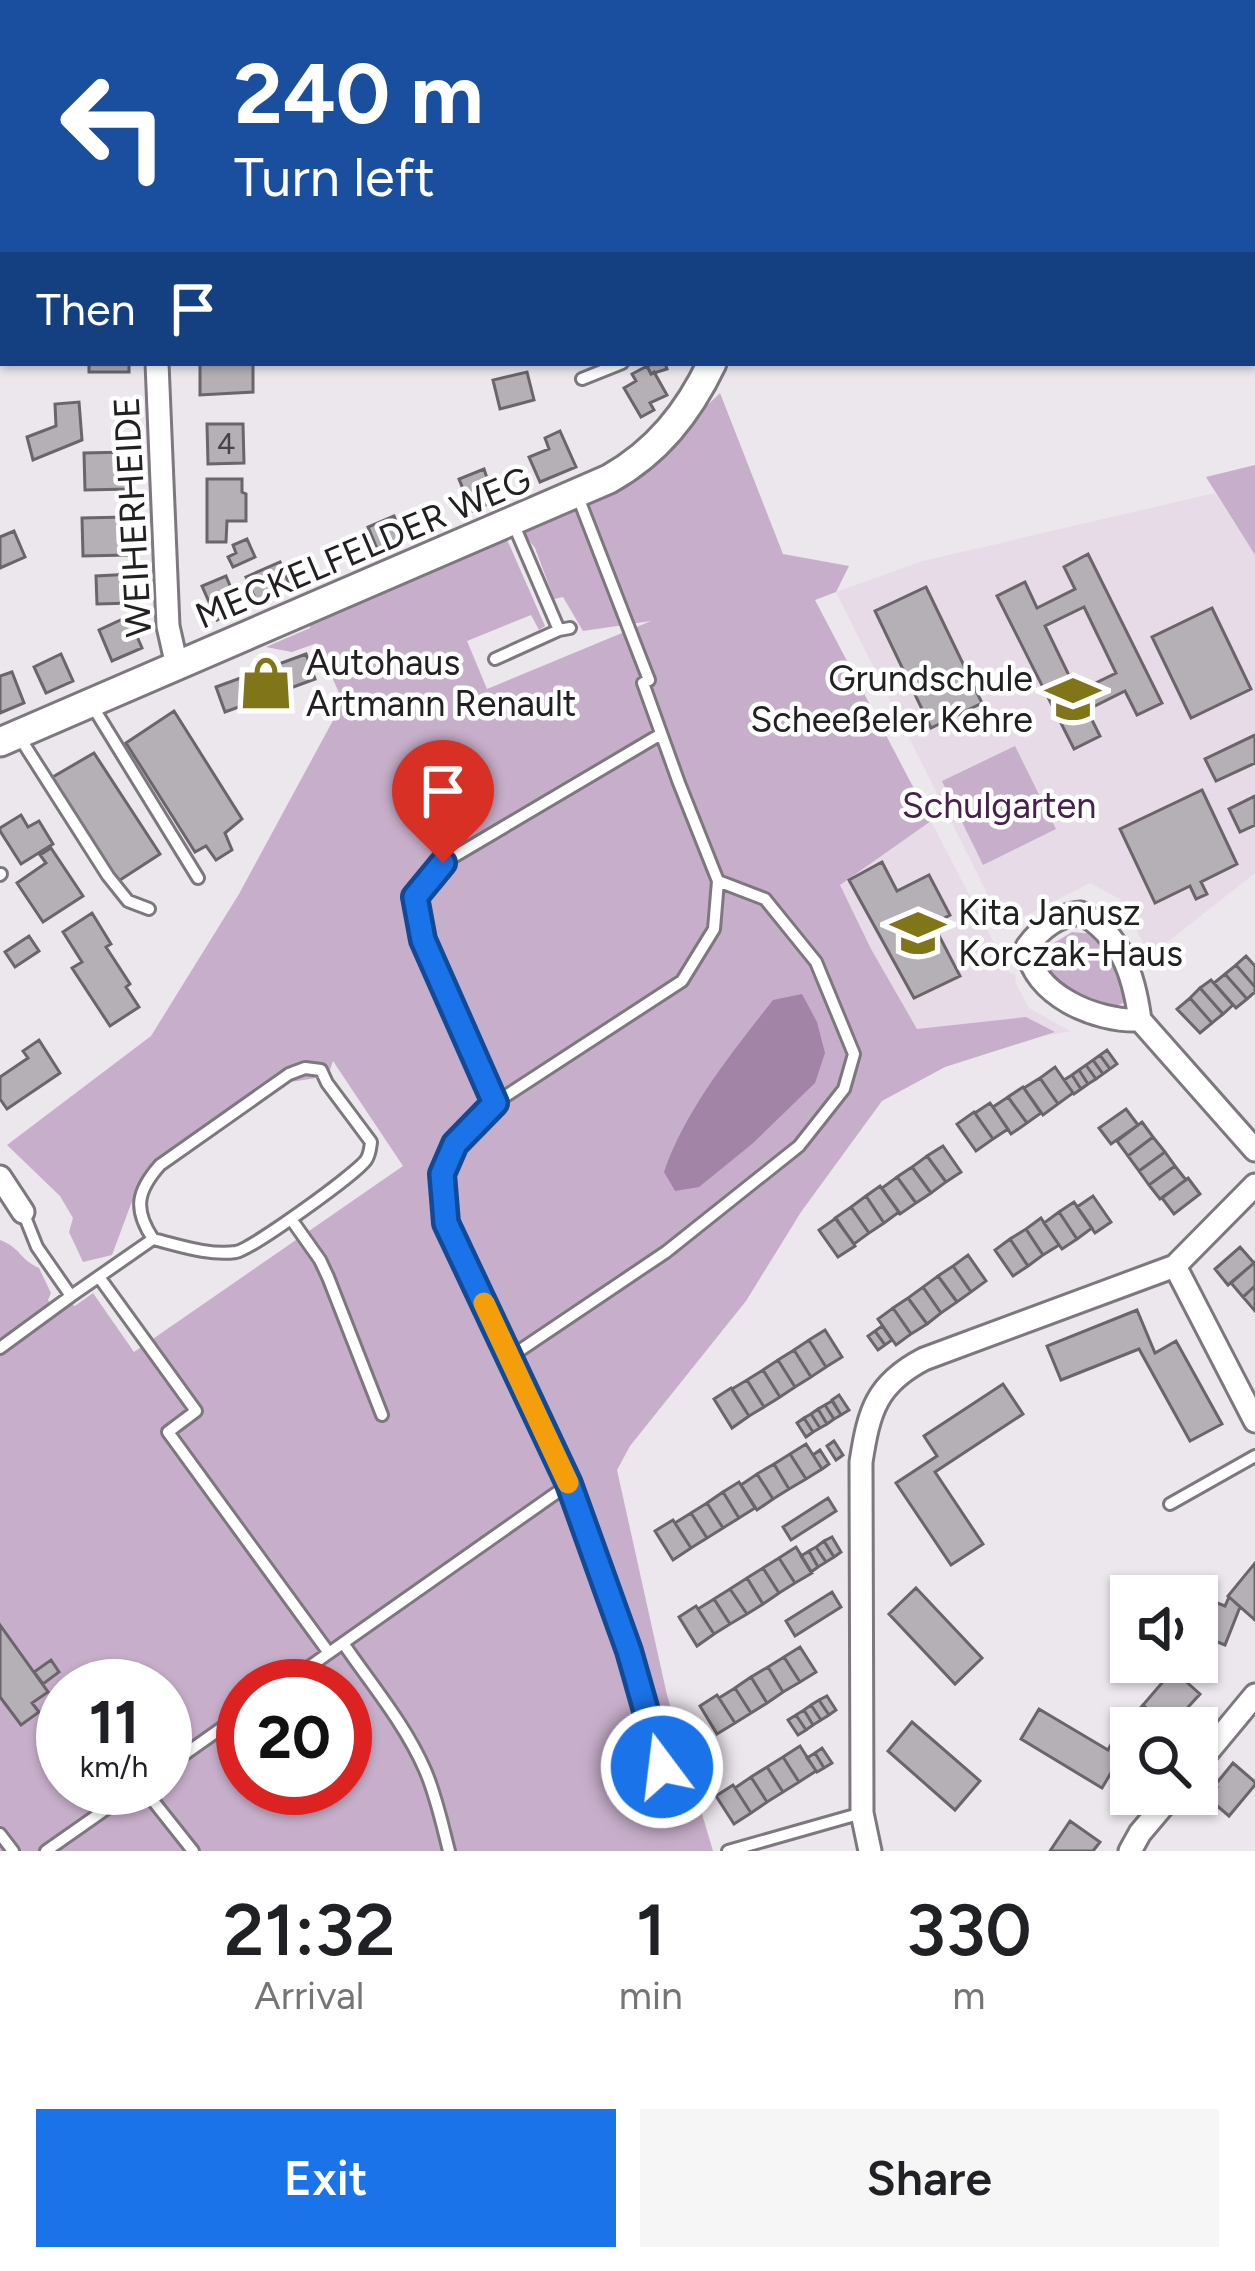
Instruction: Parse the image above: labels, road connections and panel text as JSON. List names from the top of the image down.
{
  "streets": {
    "main road": ["MECKELFELDER WEG"],
    "street": ["WEIHERHEIDE"]
  },
  "crossings": [
    ["WEIHERHEIDE", "MECKELFELDER WEG"]
  ],
  "parks": ["Schulgarten"],
  "places": {
    "shop": ["Autohaus Artmann Renault"],
    "school or university": ["Grundschule Scheeßeler Kehre", "Kita Janusz Korczak-Haus"]
  },
  "house_numbers": ["4"],
  "page": {
    "turn": ["240 m", "Turn left"],
    "then": "Then",
    "speed": "11 km/h",
    "limit": "20",
    "eta": [
      "21:32",
      "Arrival",
      "1",
      "min",
      "330",
      "m"
    ],
    "buttons": ["Exit", "Share"]
  }
}
